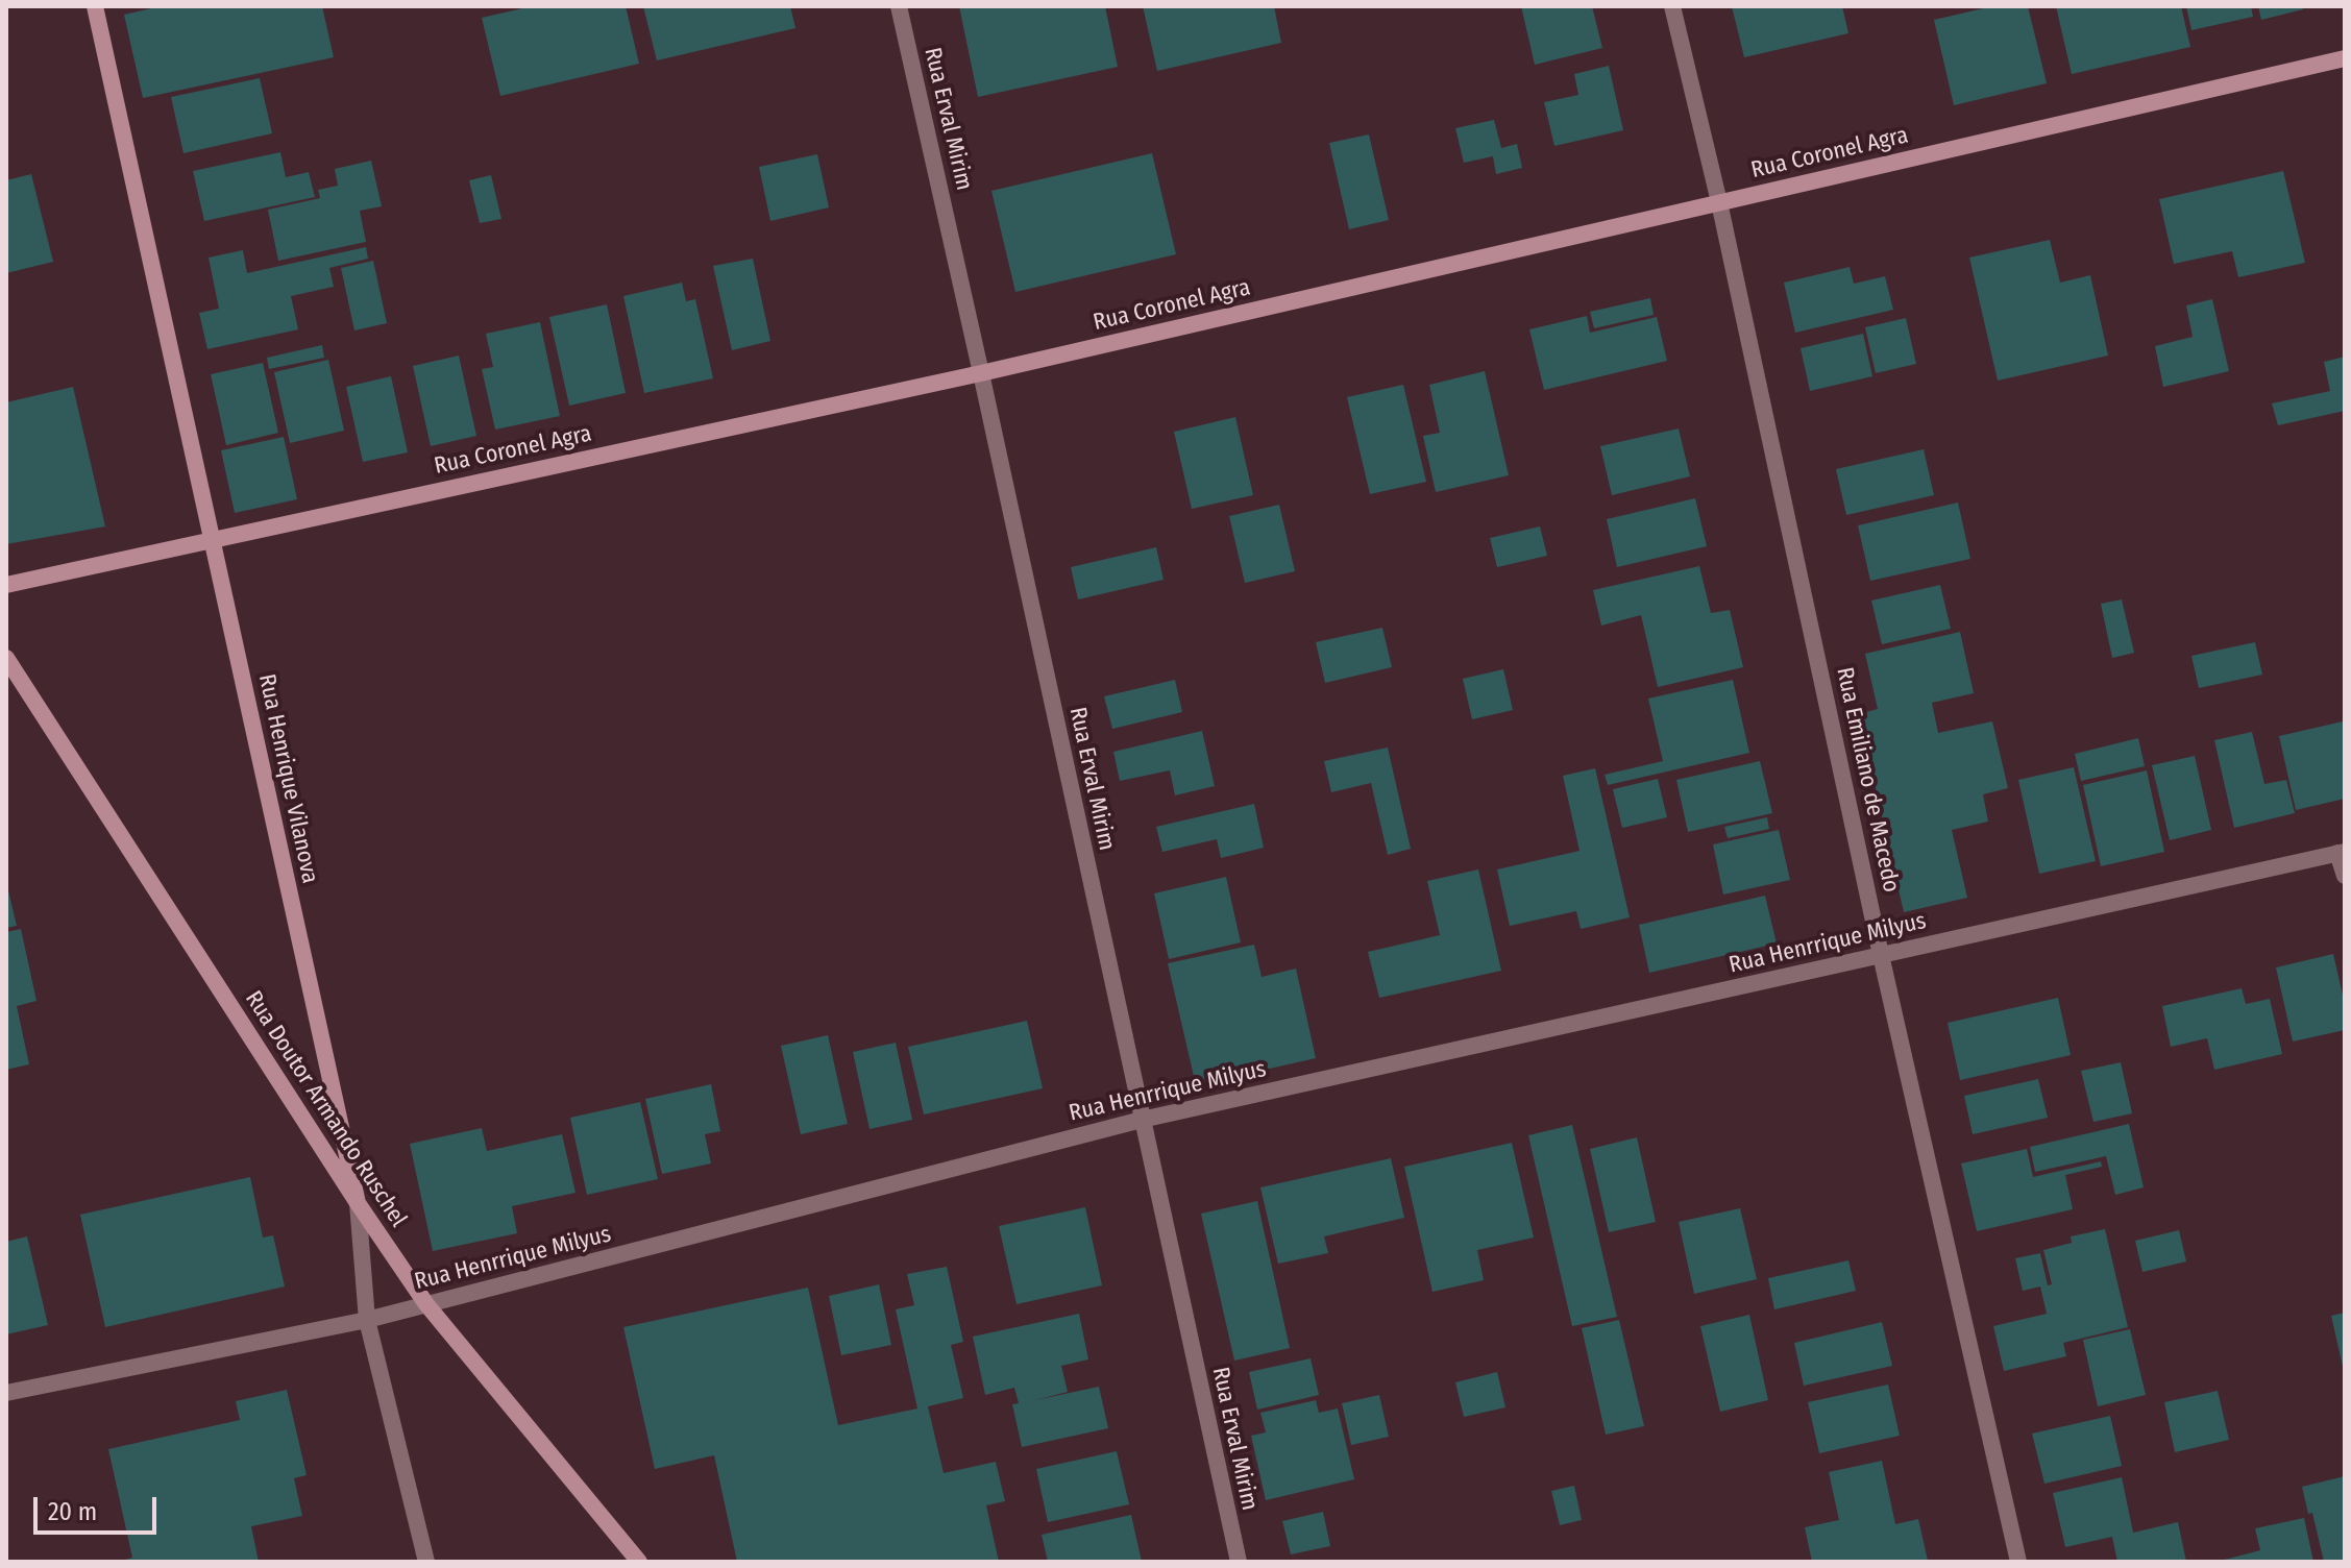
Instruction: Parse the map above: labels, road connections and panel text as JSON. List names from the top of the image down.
{
  "streets": {
    "street": [
      "Rua Erval Mirim",
      "Rua Coronel Agra",
      "Rua Henrique Vilanova",
      "Rua Emiliano de Macedo",
      "Rua Henrrique Milyus",
      "Rua Doutor Armando Ruschel"
    ]
  },
  "crossings": [
    ["Rua Erval Mirim", "Rua Coronel Agra"],
    ["Rua Erval Mirim", "Rua Henrrique Milyus"],
    ["Rua Coronel Agra", "Rua Henrique Vilanova"],
    ["Rua Coronel Agra", "Rua Emiliano de Macedo"],
    ["Rua Henrique Vilanova", "Rua Henrrique Milyus"],
    ["Rua Henrique Vilanova", "Rua Doutor Armando Ruschel"],
    ["Rua Emiliano de Macedo", "Rua Henrrique Milyus"],
    ["Rua Henrrique Milyus", "Rua Doutor Armando Ruschel"]
  ],
  "scale_bar": "20 m"
}
